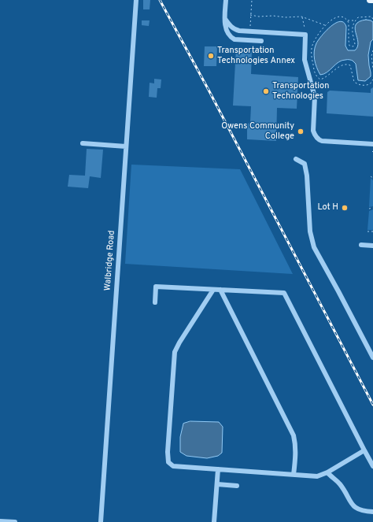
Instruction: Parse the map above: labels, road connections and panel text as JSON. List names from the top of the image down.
{
  "streets": {
    "street": ["Walbridge Road"]
  },
  "places": [
    "Transportation Technologies Annex",
    "Transportation Technologies",
    "Owens Community College",
    "Lot H"
  ]
}
